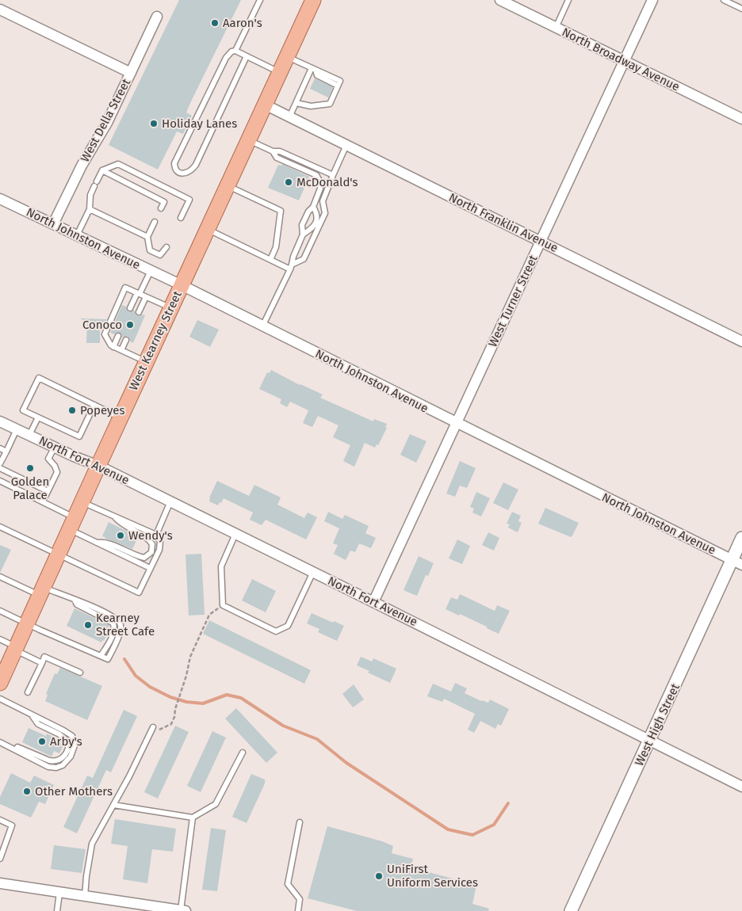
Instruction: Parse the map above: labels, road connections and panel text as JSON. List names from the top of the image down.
{
  "streets": {
    "main road": ["West Kearney Street"],
    "street": [
      "North Broadway Avenue",
      "West Della Street",
      "North Franklin Avenue",
      "North Johnston Avenue",
      "West Turner Street",
      "North Fort Avenue",
      "West High Street"
    ]
  },
  "crossings": [
    ["North Broadway Avenue", "West Turner Street"],
    ["West Della Street", "North Johnston Avenue"],
    ["North Franklin Avenue", "West Turner Street"],
    ["North Franklin Avenue", "West Kearney Street"],
    ["North Johnston Avenue", "West Turner Street"],
    ["North Johnston Avenue", "West Kearney Street"],
    ["North Johnston Avenue", "West High Street"],
    ["West Turner Street", "North Fort Avenue"],
    ["West Kearney Street", "North Fort Avenue"],
    ["North Fort Avenue", "West High Street"]
  ],
  "places": [
    "Aaron's",
    "Holiday Lanes",
    "McDonald's",
    "Conoco",
    "Popeyes",
    "Golden Palace",
    "Wendy's",
    "Kearney Street Cafe",
    "Arby's",
    "Other Mothers",
    "UniFirst Uniform Services"
  ]
}
